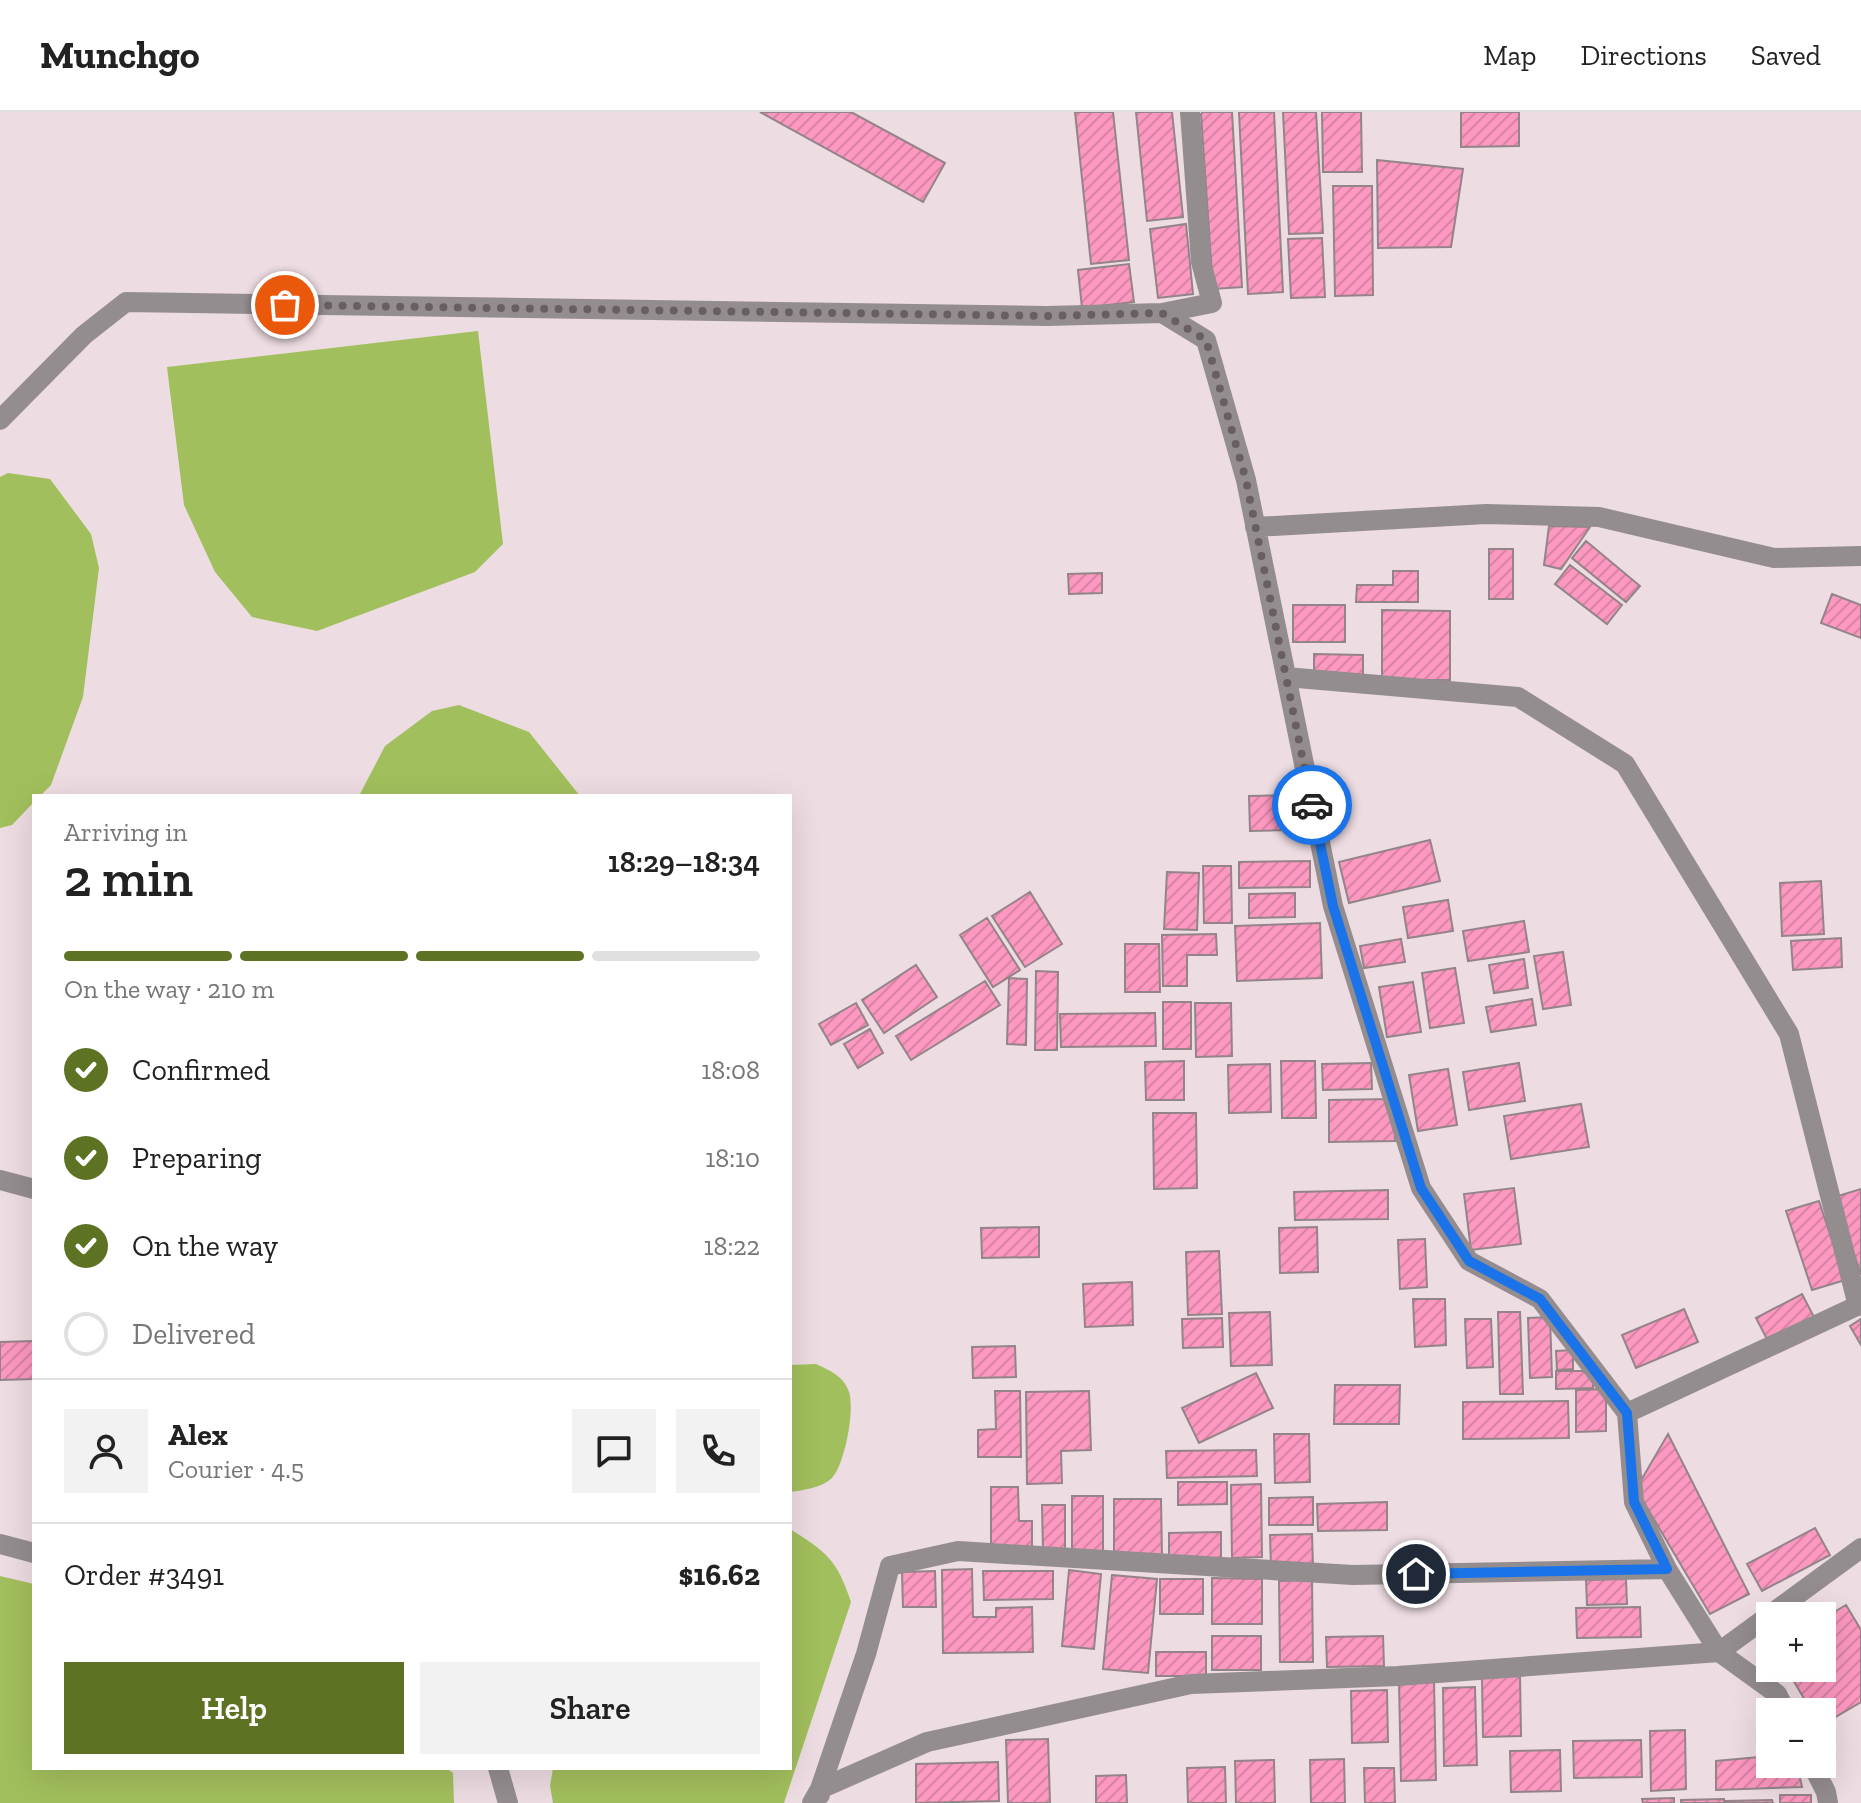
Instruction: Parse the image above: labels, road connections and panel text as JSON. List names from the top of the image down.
{
  "page": {
    "header": "Munchgo",
    "nav": ["Map", "Directions", "Saved"],
    "heading": ["2 min", "Arriving in", "18:29–18:34"],
    "panel": [
      "Alex",
      "Courier · 4.5",
      "Order #3491",
      "$16.62"
    ],
    "bar": "On the way · 210 m",
    "list": [
      ["Confirmed", "18:08"],
      ["Preparing", "18:10"],
      ["On the way", "18:22"],
      "Delivered"
    ],
    "map_buttons": ["+", "−"],
    "buttons": ["Help", "Share"]
  }
}
